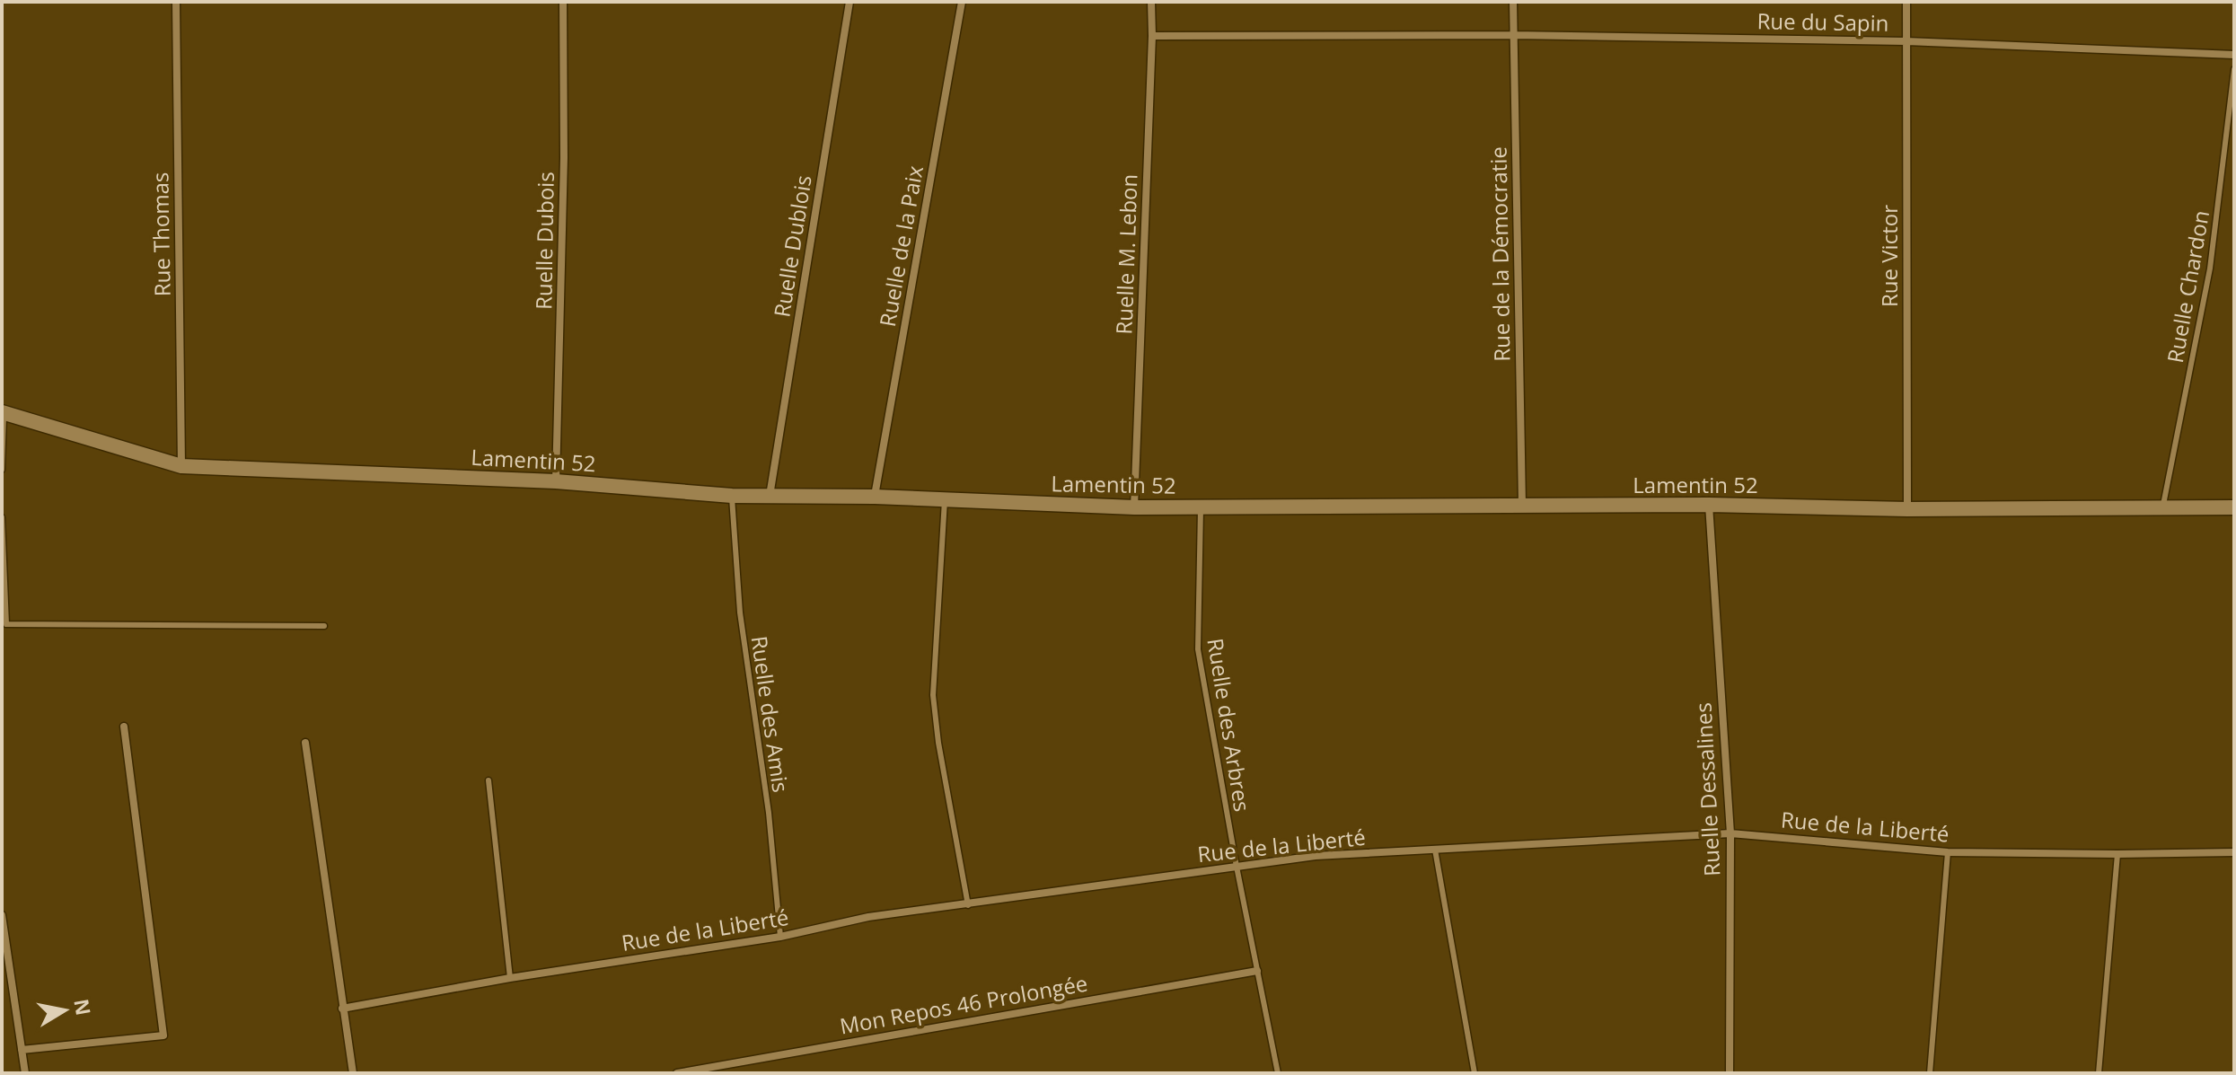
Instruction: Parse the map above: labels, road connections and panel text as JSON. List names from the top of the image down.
{
  "streets": {
    "street": [
      "Rue du Sapin",
      "Rue Thomas",
      "Ruelle Dubois",
      "Ruelle Dublois",
      "Ruelle de la Paix",
      "Ruelle M. Lebon",
      "Rue de la Démocratie",
      "Rue Victor",
      "Lamentin 52",
      "Ruelle Dessalines",
      "Rue de la Liberté",
      "Mon Repos 46 Prolongée"
    ],
    "lane": ["Ruelle Chardon", "Ruelle des Amis", "Ruelle des Arbres"]
  },
  "crossings": [
    ["Rue du Sapin", "Ruelle M. Lebon"],
    ["Rue du Sapin", "Rue de la Démocratie"],
    ["Rue du Sapin", "Rue Victor"],
    ["Rue Thomas", "Lamentin 52"],
    ["Ruelle Dubois", "Lamentin 52"],
    ["Ruelle Dublois", "Lamentin 52"],
    ["Ruelle de la Paix", "Lamentin 52"],
    ["Ruelle M. Lebon", "Lamentin 52"],
    ["Rue de la Démocratie", "Lamentin 52"],
    ["Rue Victor", "Lamentin 52"],
    ["Ruelle Chardon", "Lamentin 52"],
    ["Lamentin 52", "Ruelle des Amis"],
    ["Lamentin 52", "Ruelle des Arbres"],
    ["Lamentin 52", "Ruelle Dessalines"],
    ["Ruelle des Amis", "Rue de la Liberté"],
    ["Ruelle des Arbres", "Rue de la Liberté"],
    ["Ruelle des Arbres", "Mon Repos 46 Prolongée"],
    ["Ruelle Dessalines", "Rue de la Liberté"]
  ],
  "north": "right"
}
